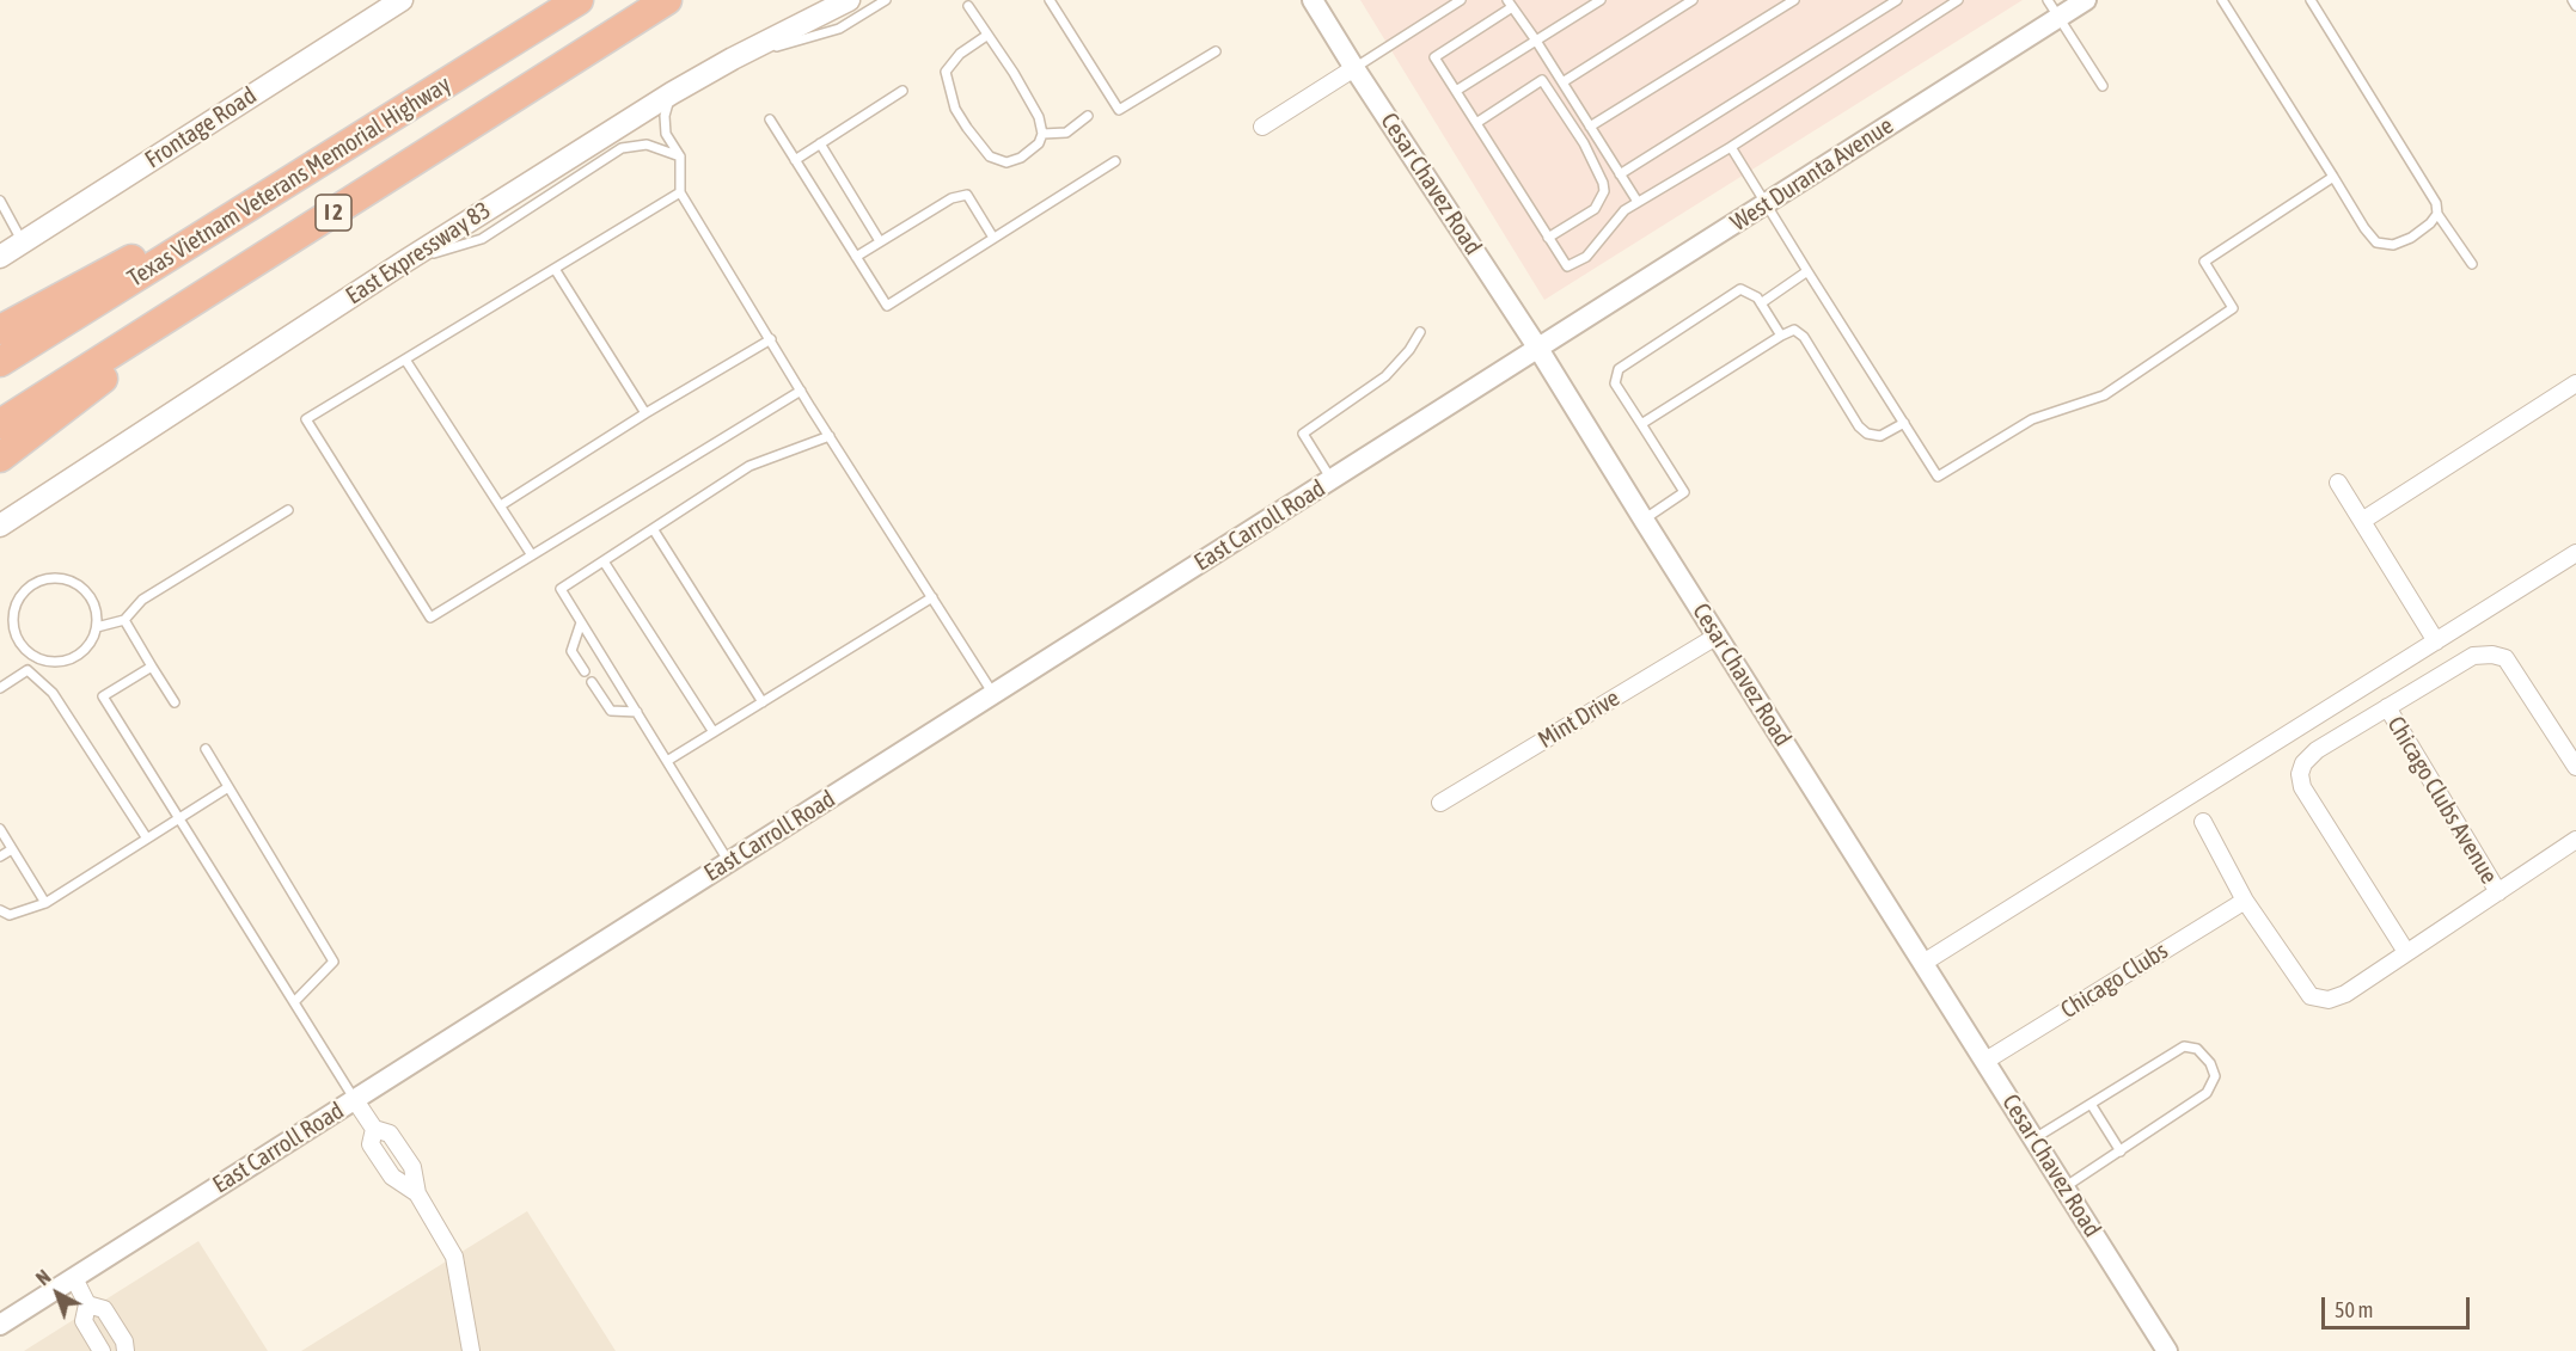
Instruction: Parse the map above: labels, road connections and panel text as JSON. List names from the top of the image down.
{
  "streets": {
    "highway": ["Texas Vietnam Veterans Memorial Highway", "I 2"],
    "main road": ["Frontage Road", "East Expressway 83"],
    "street": [
      "West Duranta Avenue",
      "Cesar Chavez Road",
      "East Carroll Road",
      "Mint Drive",
      "Chicago Clubs Avenue",
      "Chicago Clubs"
    ]
  },
  "crossings": [
    ["West Duranta Avenue", "Cesar Chavez Road"],
    ["West Duranta Avenue", "East Carroll Road"],
    ["Cesar Chavez Road", "East Carroll Road"],
    ["Cesar Chavez Road", "Mint Drive"],
    ["Cesar Chavez Road", "Chicago Clubs"],
    ["Chicago Clubs Avenue", "Chicago Clubs"]
  ],
  "scale_bar": "50 m",
  "north": "top left"
}
